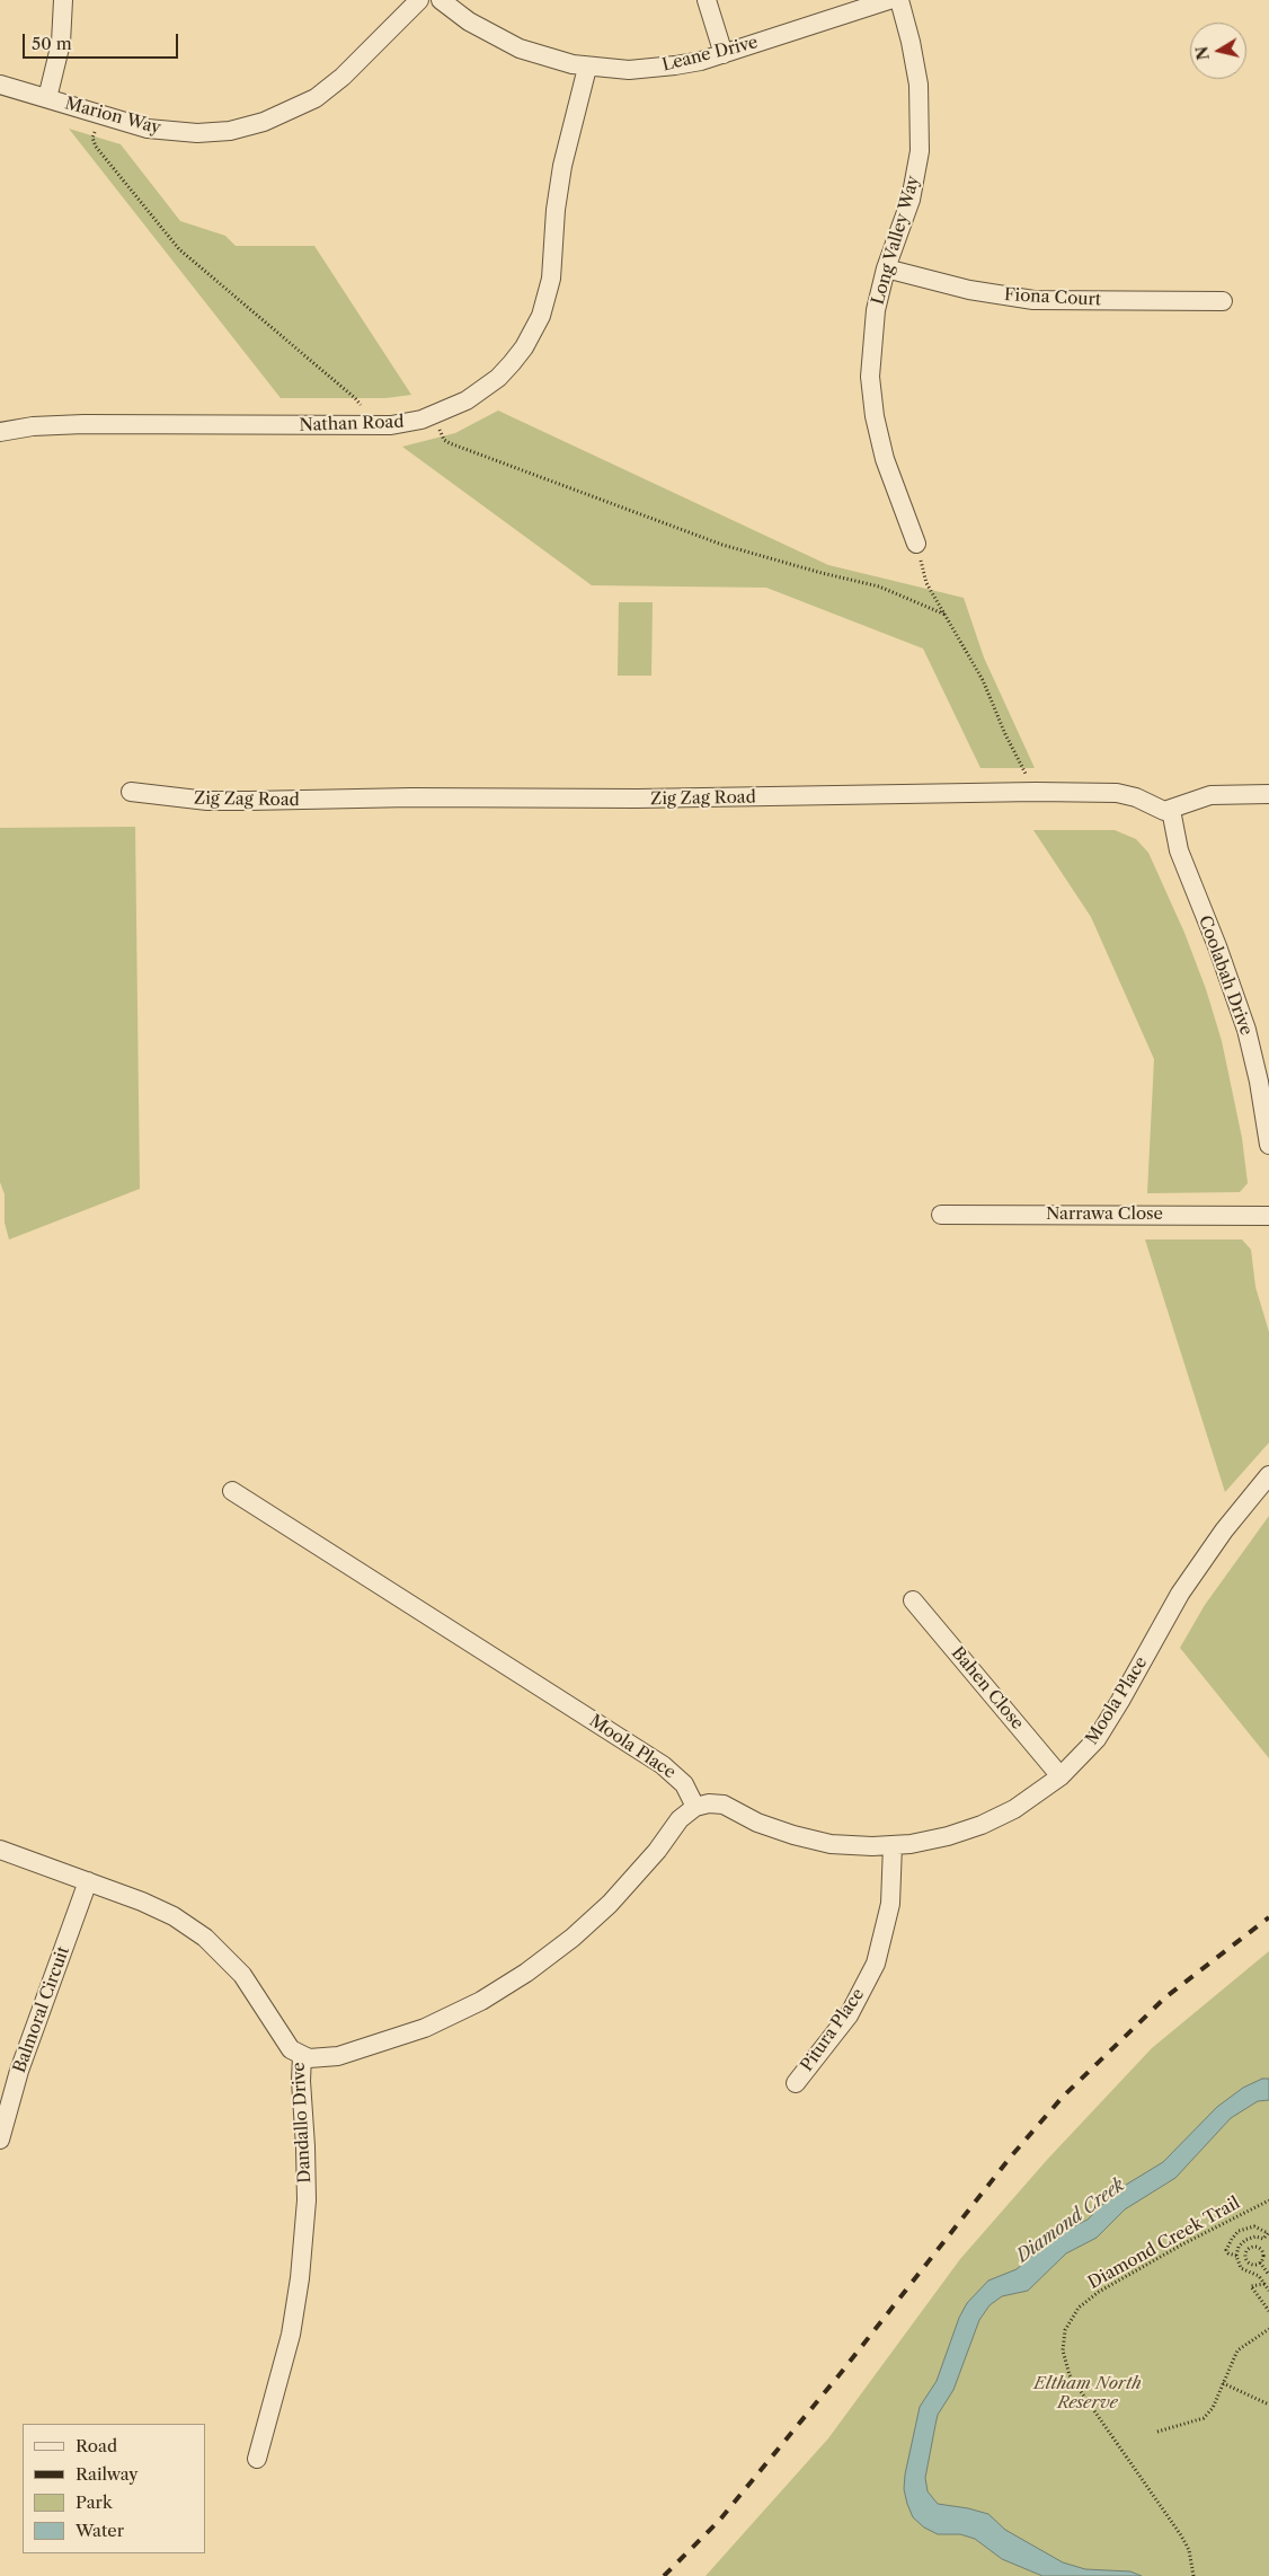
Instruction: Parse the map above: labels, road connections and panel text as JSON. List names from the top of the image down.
{
  "streets": {
    "street": [
      "Leane Drive",
      "Marion Way",
      "Long Valley Way",
      "Fiona Court",
      "Nathan Road",
      "Zig Zag Road",
      "Coolabah Drive",
      "Narrawa Close",
      "Bahen Close",
      "Moola Place",
      "Balmoral Circuit",
      "Pitura Place",
      "Dandallo Drive"
    ],
    "path": ["Diamond Creek Trail"]
  },
  "crossings": [
    ["Leane Drive", "Nathan Road"],
    ["Long Valley Way", "Fiona Court"],
    ["Zig Zag Road", "Coolabah Drive"],
    ["Bahen Close", "Moola Place"],
    ["Moola Place", "Pitura Place"],
    ["Balmoral Circuit", "Dandallo Drive"]
  ],
  "water": ["Diamond Creek"],
  "parks": ["Eltham North Reserve"],
  "legend": [
    "Road",
    "Railway",
    "Park",
    "Water"
  ],
  "scale_bar": "50 m",
  "north": "left"
}
